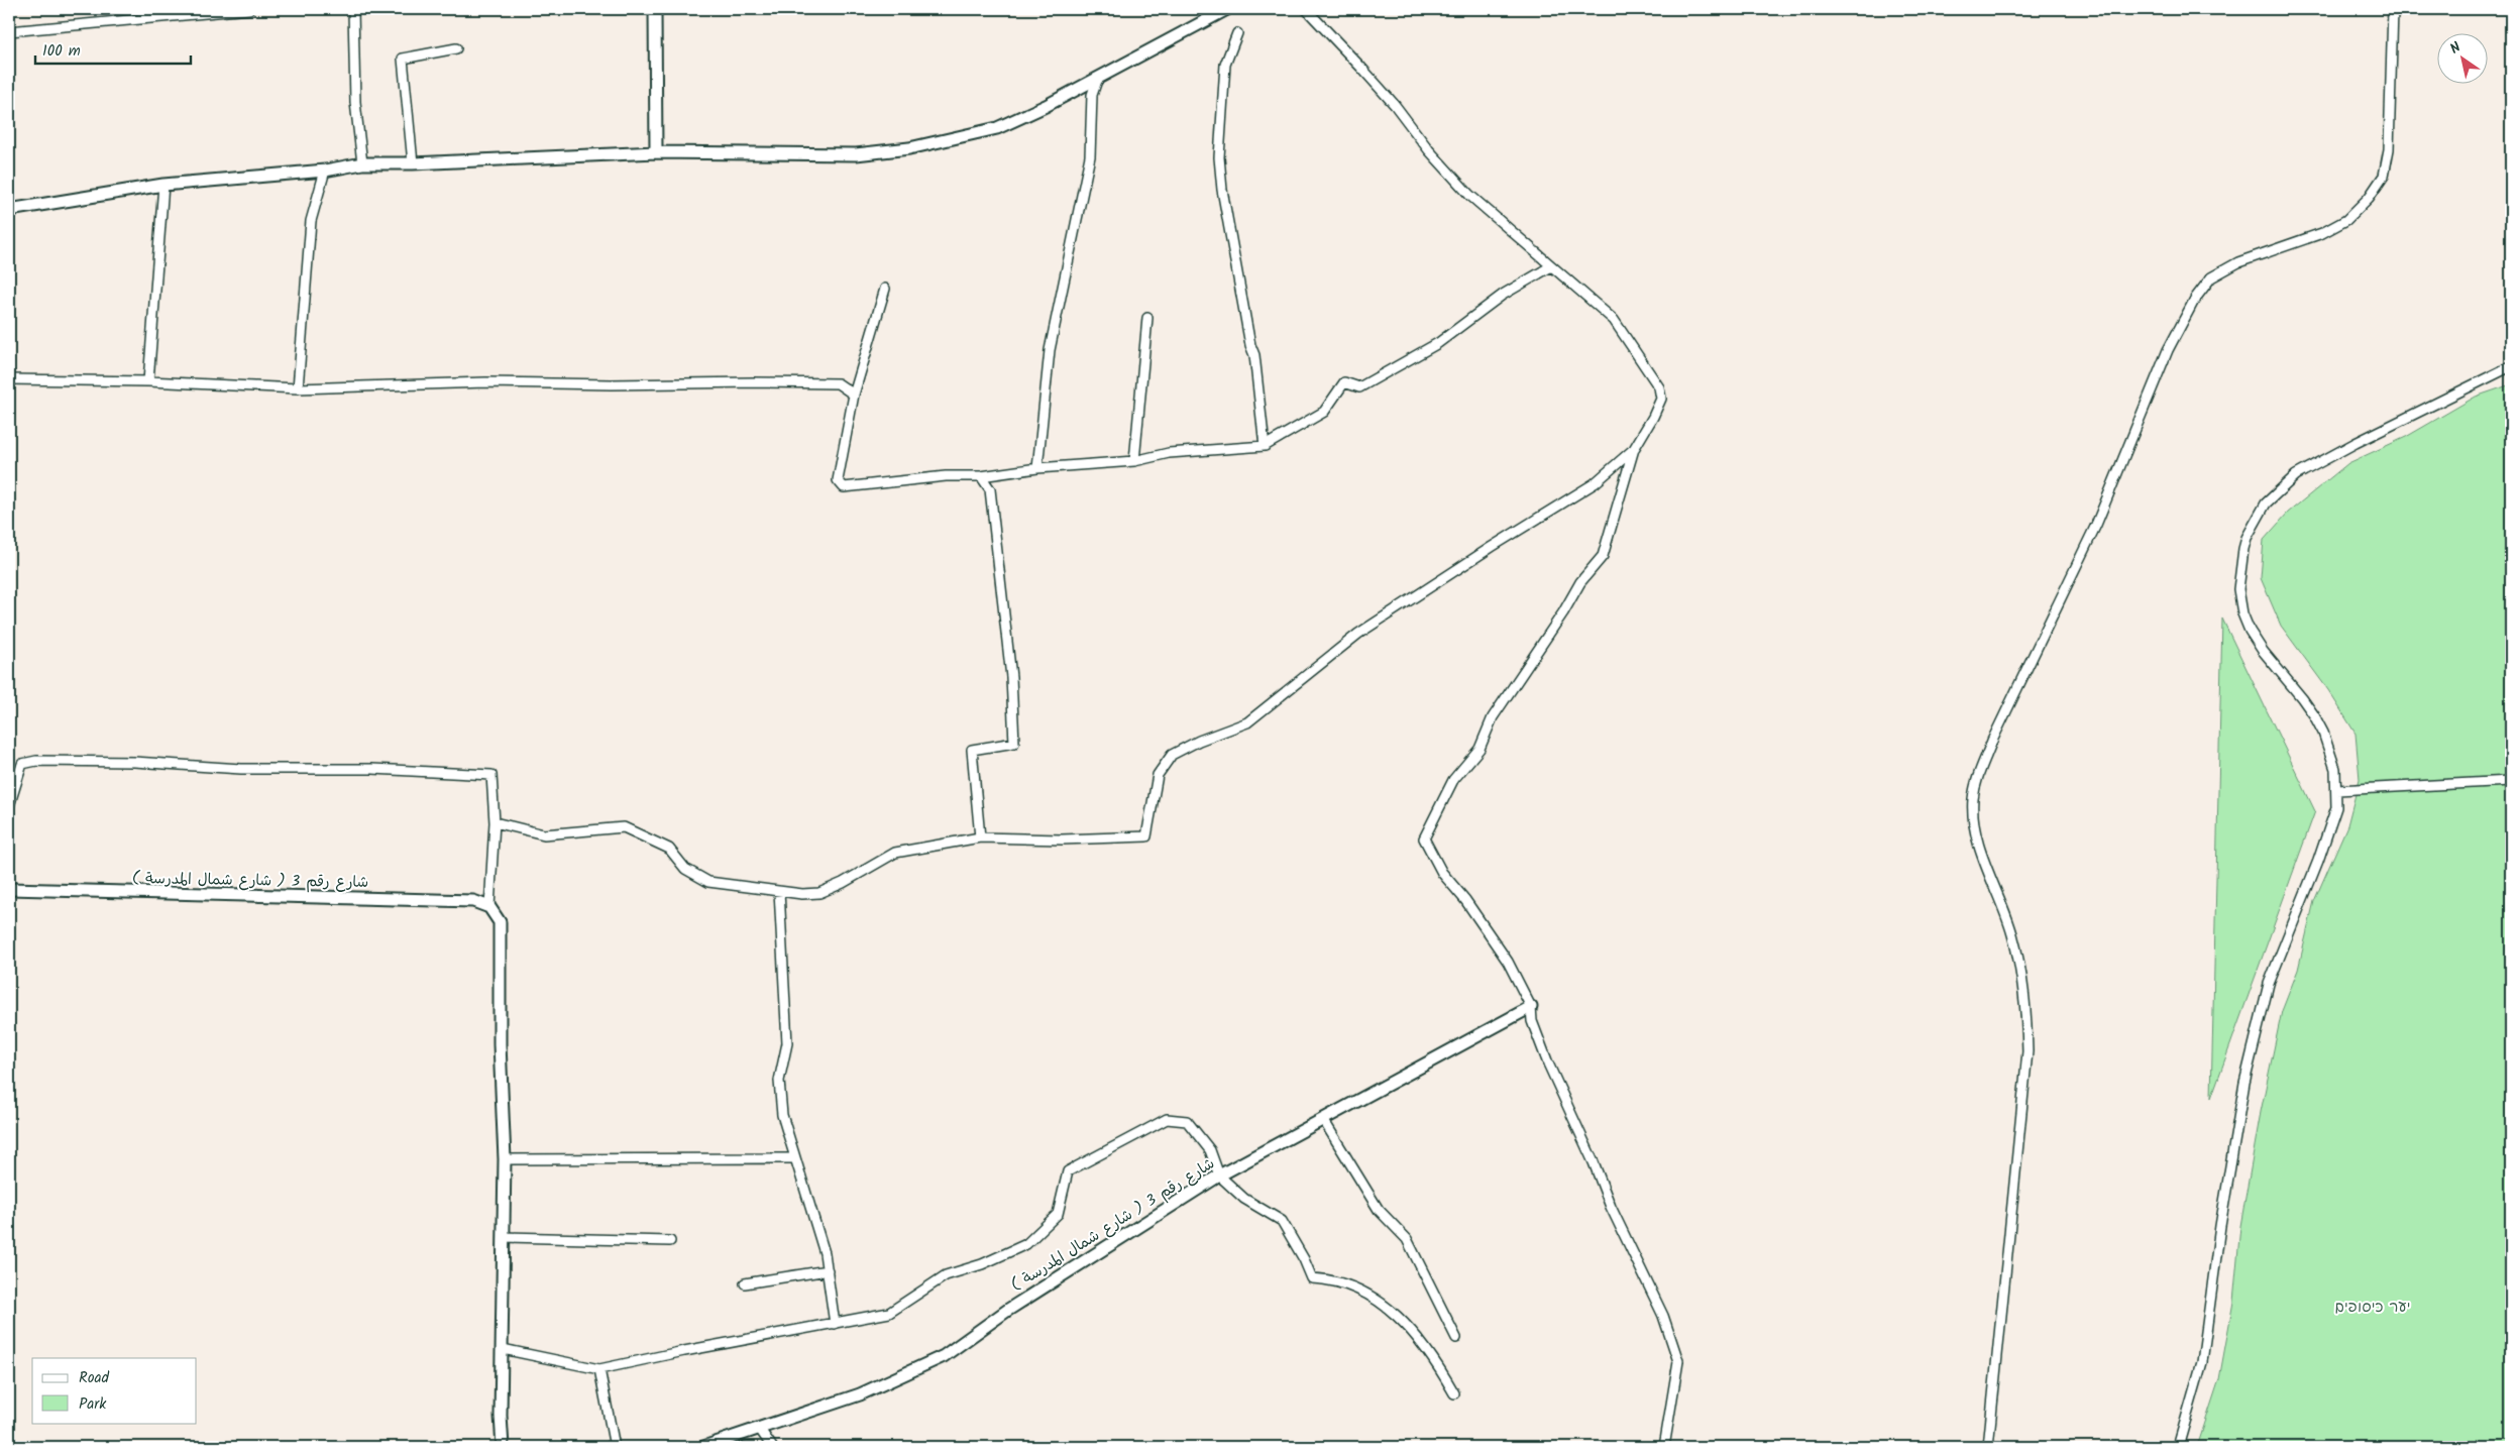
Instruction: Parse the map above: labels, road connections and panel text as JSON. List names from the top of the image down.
{
  "streets": {
    "street": ["شارع رقم 3 ( شارع شمال المدرسة )"]
  },
  "parks": ["יער כיסופים"],
  "legend": ["Road", "Park"],
  "scale_bar": "100 m",
  "north": "top left"
}
